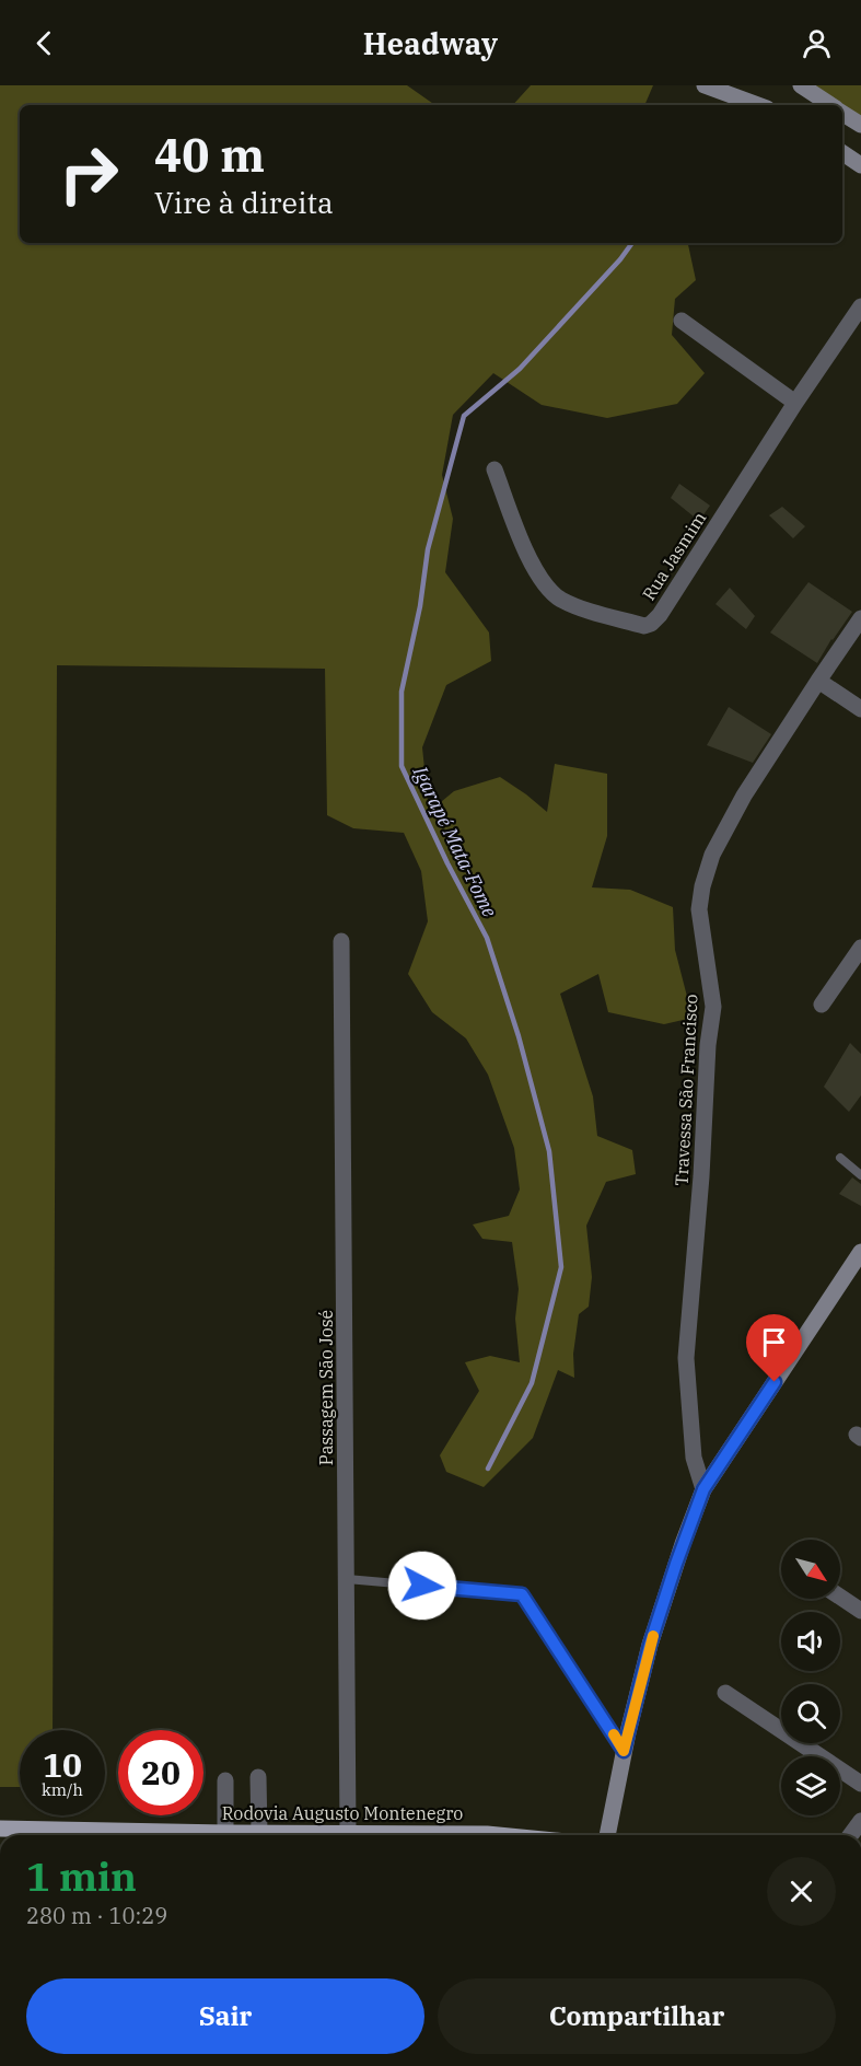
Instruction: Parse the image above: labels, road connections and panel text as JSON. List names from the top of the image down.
{
  "streets": {
    "main road": ["Rodovia Augusto Montenegro"],
    "street": ["Rua Jasmim", "Travessa São Francisco", "Passagem São José"]
  },
  "crossings": [
    ["Passagem São José", "Rodovia Augusto Montenegro"]
  ],
  "water": ["Igarapé Mata-Fome"],
  "north": "bottom right",
  "page": {
    "header": "Headway",
    "turn": ["40 m", "Vire à direita"],
    "speed": "10 km/h",
    "limit": "20",
    "heading": ["1 min", "280 m · 10:29"],
    "buttons": ["Sair", "Compartilhar"]
  }
}
